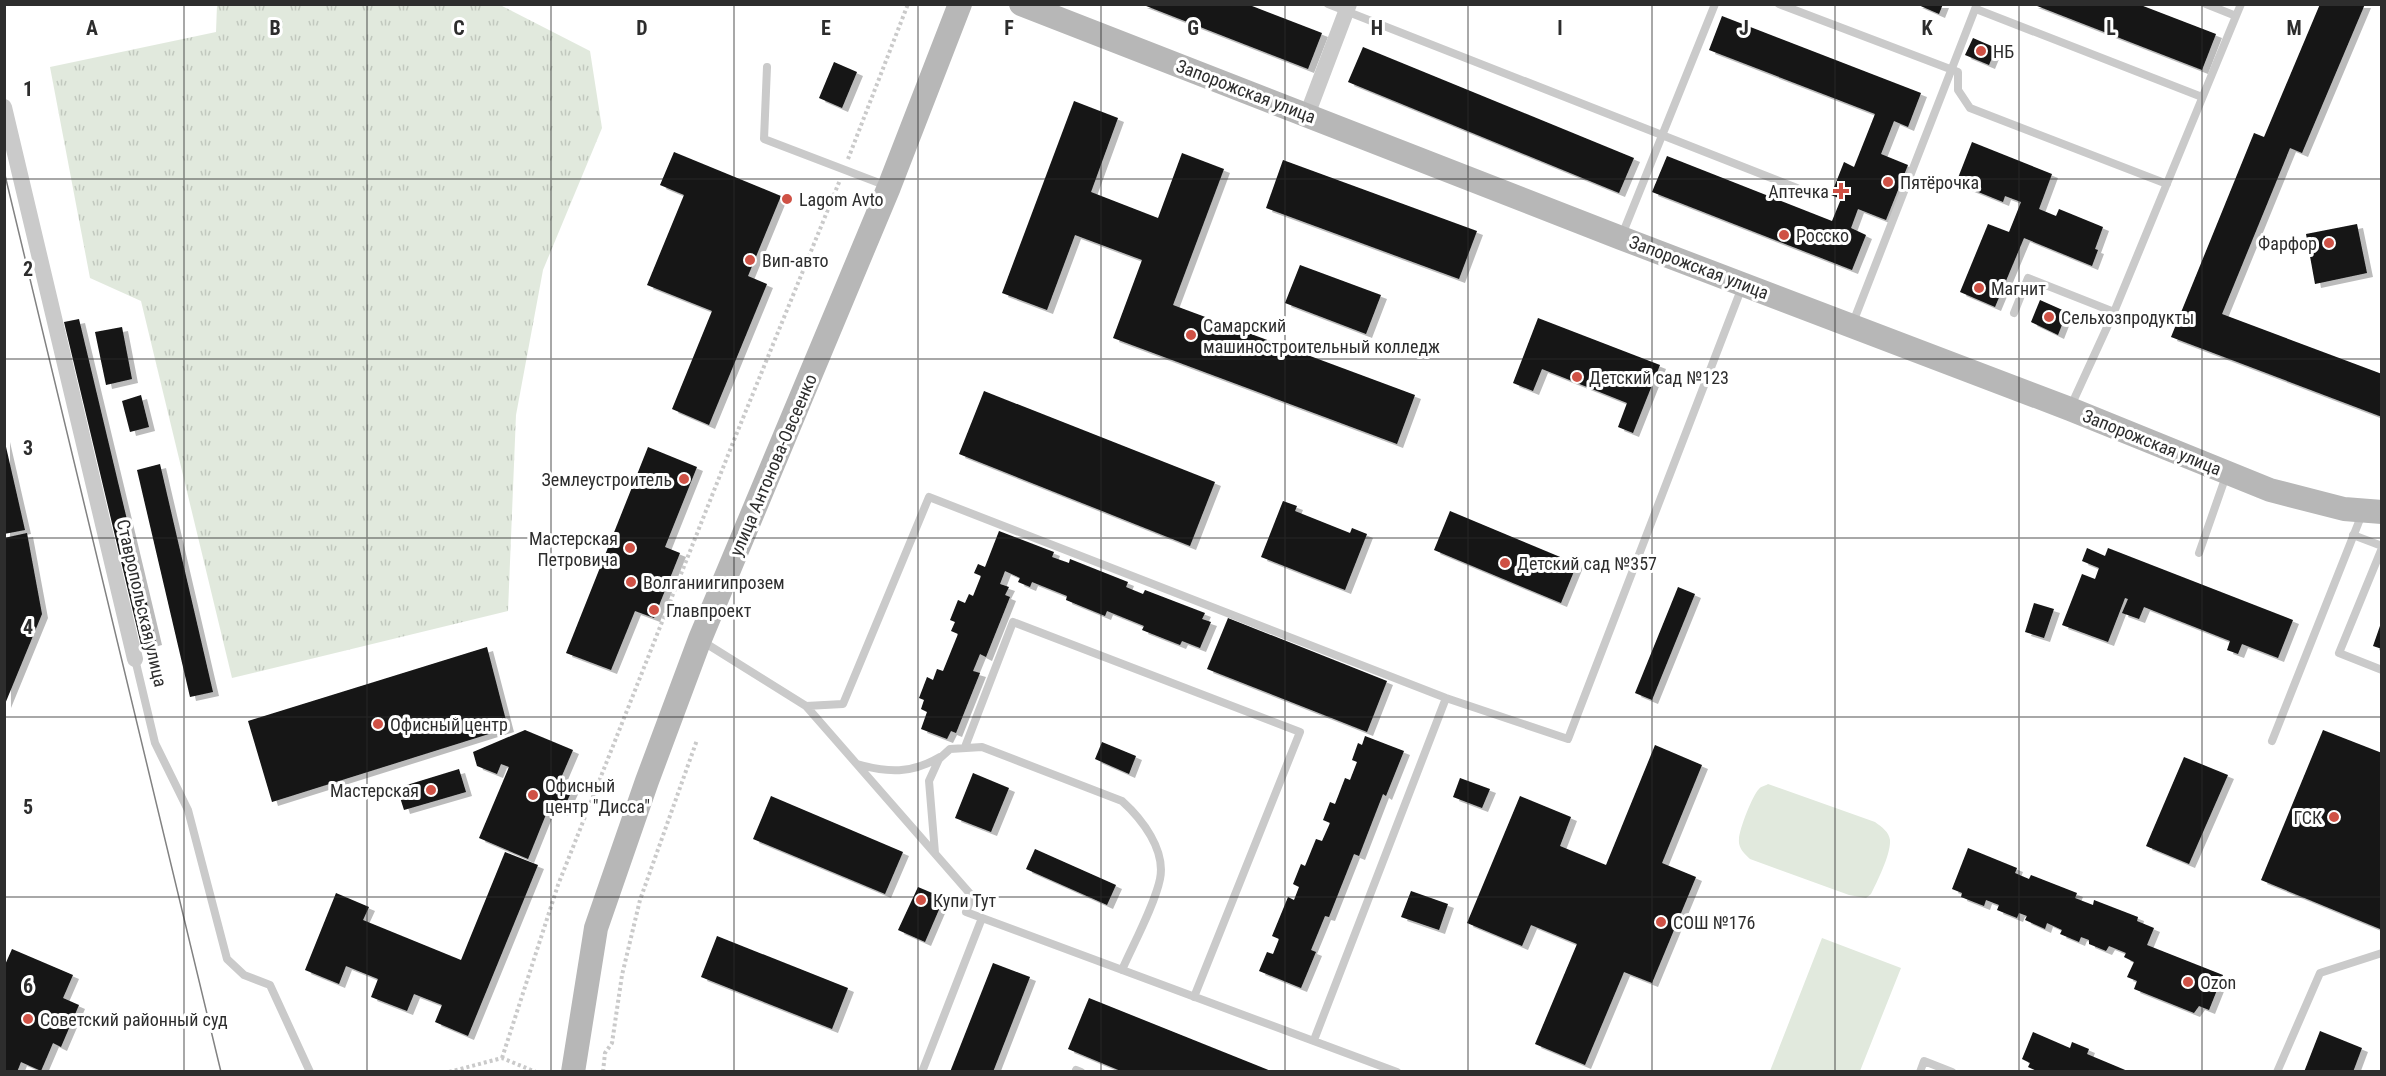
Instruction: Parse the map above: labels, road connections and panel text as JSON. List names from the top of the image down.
{
  "streets": {
    "street": ["Запорожская улица", "улица Антонова-Овсеенко", "Ставропольская улица"]
  },
  "places": {
    "other": [
      "НБ",
      "Пятёрочка",
      "Lagom Avto",
      "Росско",
      "Фарфор",
      "Вип-авто",
      "Магнит",
      "Сельхозпродукты",
      "Самарский машиностроительный колледж",
      "Детский сад №123",
      "Землеустроитель",
      "Мастерская Петровича",
      "Детский сад №357",
      "Волганиигипрозем",
      "Главпроект",
      "Офисный центр",
      "Мастерская",
      "Офисный центр \"Дисса\"",
      "ГСК",
      "Купи Тут",
      "СОШ №176",
      "Ozon",
      "Советский районный суд"
    ],
    "health": ["Аптечка"]
  },
  "grid": {
    "columns": [
      "A",
      "B",
      "C",
      "D",
      "E",
      "F",
      "G",
      "H",
      "I",
      "J",
      "K",
      "L",
      "M"
    ],
    "rows": [
      "1",
      "2",
      "3",
      "4",
      "5",
      "6"
    ]
  }
}
